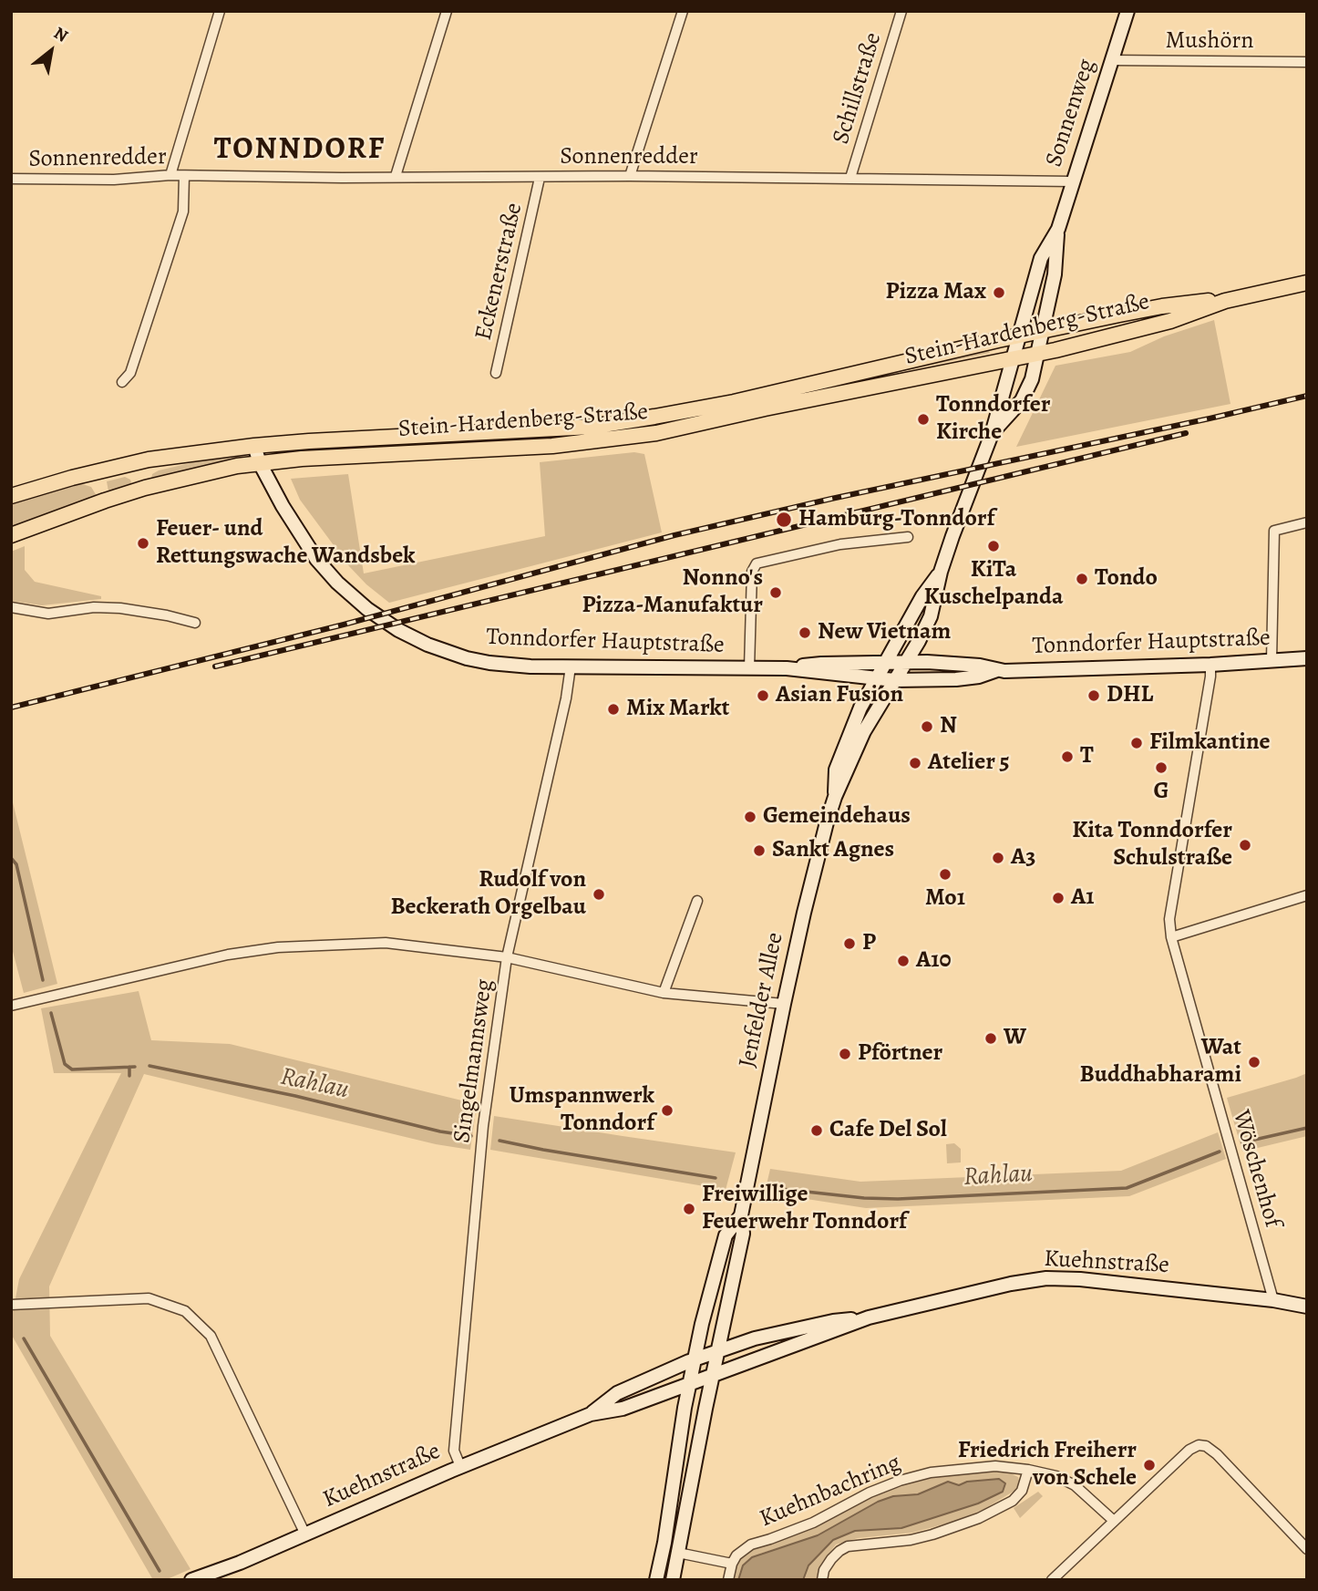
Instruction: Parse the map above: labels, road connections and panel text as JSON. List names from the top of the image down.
{
  "streets": {
    "main road": [
      "Sonnenweg",
      "Stein-Hardenberg-Straße",
      "Tonndorfer Hauptstraße",
      "Jenfelder Allee",
      "Kuehnstraße"
    ],
    "street": [
      "Mushörn",
      "Schillstraße",
      "Sonnenredder",
      "Eckenerstraße",
      "Singelmannsweg",
      "Wöschenhof",
      "Kuehnbachring"
    ]
  },
  "crossings": [
    ["Mushörn", "Sonnenweg"],
    ["Schillstraße", "Sonnenredder"],
    ["Sonnenweg", "Sonnenredder"],
    ["Sonnenweg", "Stein-Hardenberg-Straße"],
    ["Sonnenweg", "Tonndorfer Hauptstraße"],
    ["Sonnenweg", "Jenfelder Allee"],
    ["Sonnenredder", "Eckenerstraße"],
    ["Stein-Hardenberg-Straße", "Tonndorfer Hauptstraße"],
    ["Tonndorfer Hauptstraße", "Jenfelder Allee"],
    ["Tonndorfer Hauptstraße", "Singelmannsweg"],
    ["Tonndorfer Hauptstraße", "Wöschenhof"],
    ["Jenfelder Allee", "Kuehnstraße"],
    ["Singelmannsweg", "Kuehnstraße"],
    ["Wöschenhof", "Kuehnstraße"]
  ],
  "districts": ["TONNDORF"],
  "water": ["Rahlau"],
  "places": [
    "Pizza Max",
    "Tonndorfer Kirche",
    "Hamburg-Tonndorf",
    "Feuer- und Rettungswache Wandsbek",
    "KiTa Kuschelpanda",
    "Tondo",
    "Nonno's Pizza-Manufaktur",
    "New Vietnam",
    "Asian Fusion",
    "DHL",
    "Mix Markt",
    "N",
    "Filmkantine",
    "T",
    "Atelier 5",
    "G",
    "Gemeindehaus",
    "Kita Tonndorfer Schulstraße",
    "Sankt Agnes",
    "A3",
    "Mo1",
    "Rudolf von Beckerath Orgelbau",
    "A1",
    "P",
    "A10",
    "W",
    "Pförtner",
    "Wat Buddhabharami",
    "Umspannwerk Tonndorf",
    "Cafe Del Sol",
    "Freiwillige Feuerwehr Tonndorf",
    "Friedrich Freiherr von Schele"
  ],
  "north": "top right"
}
